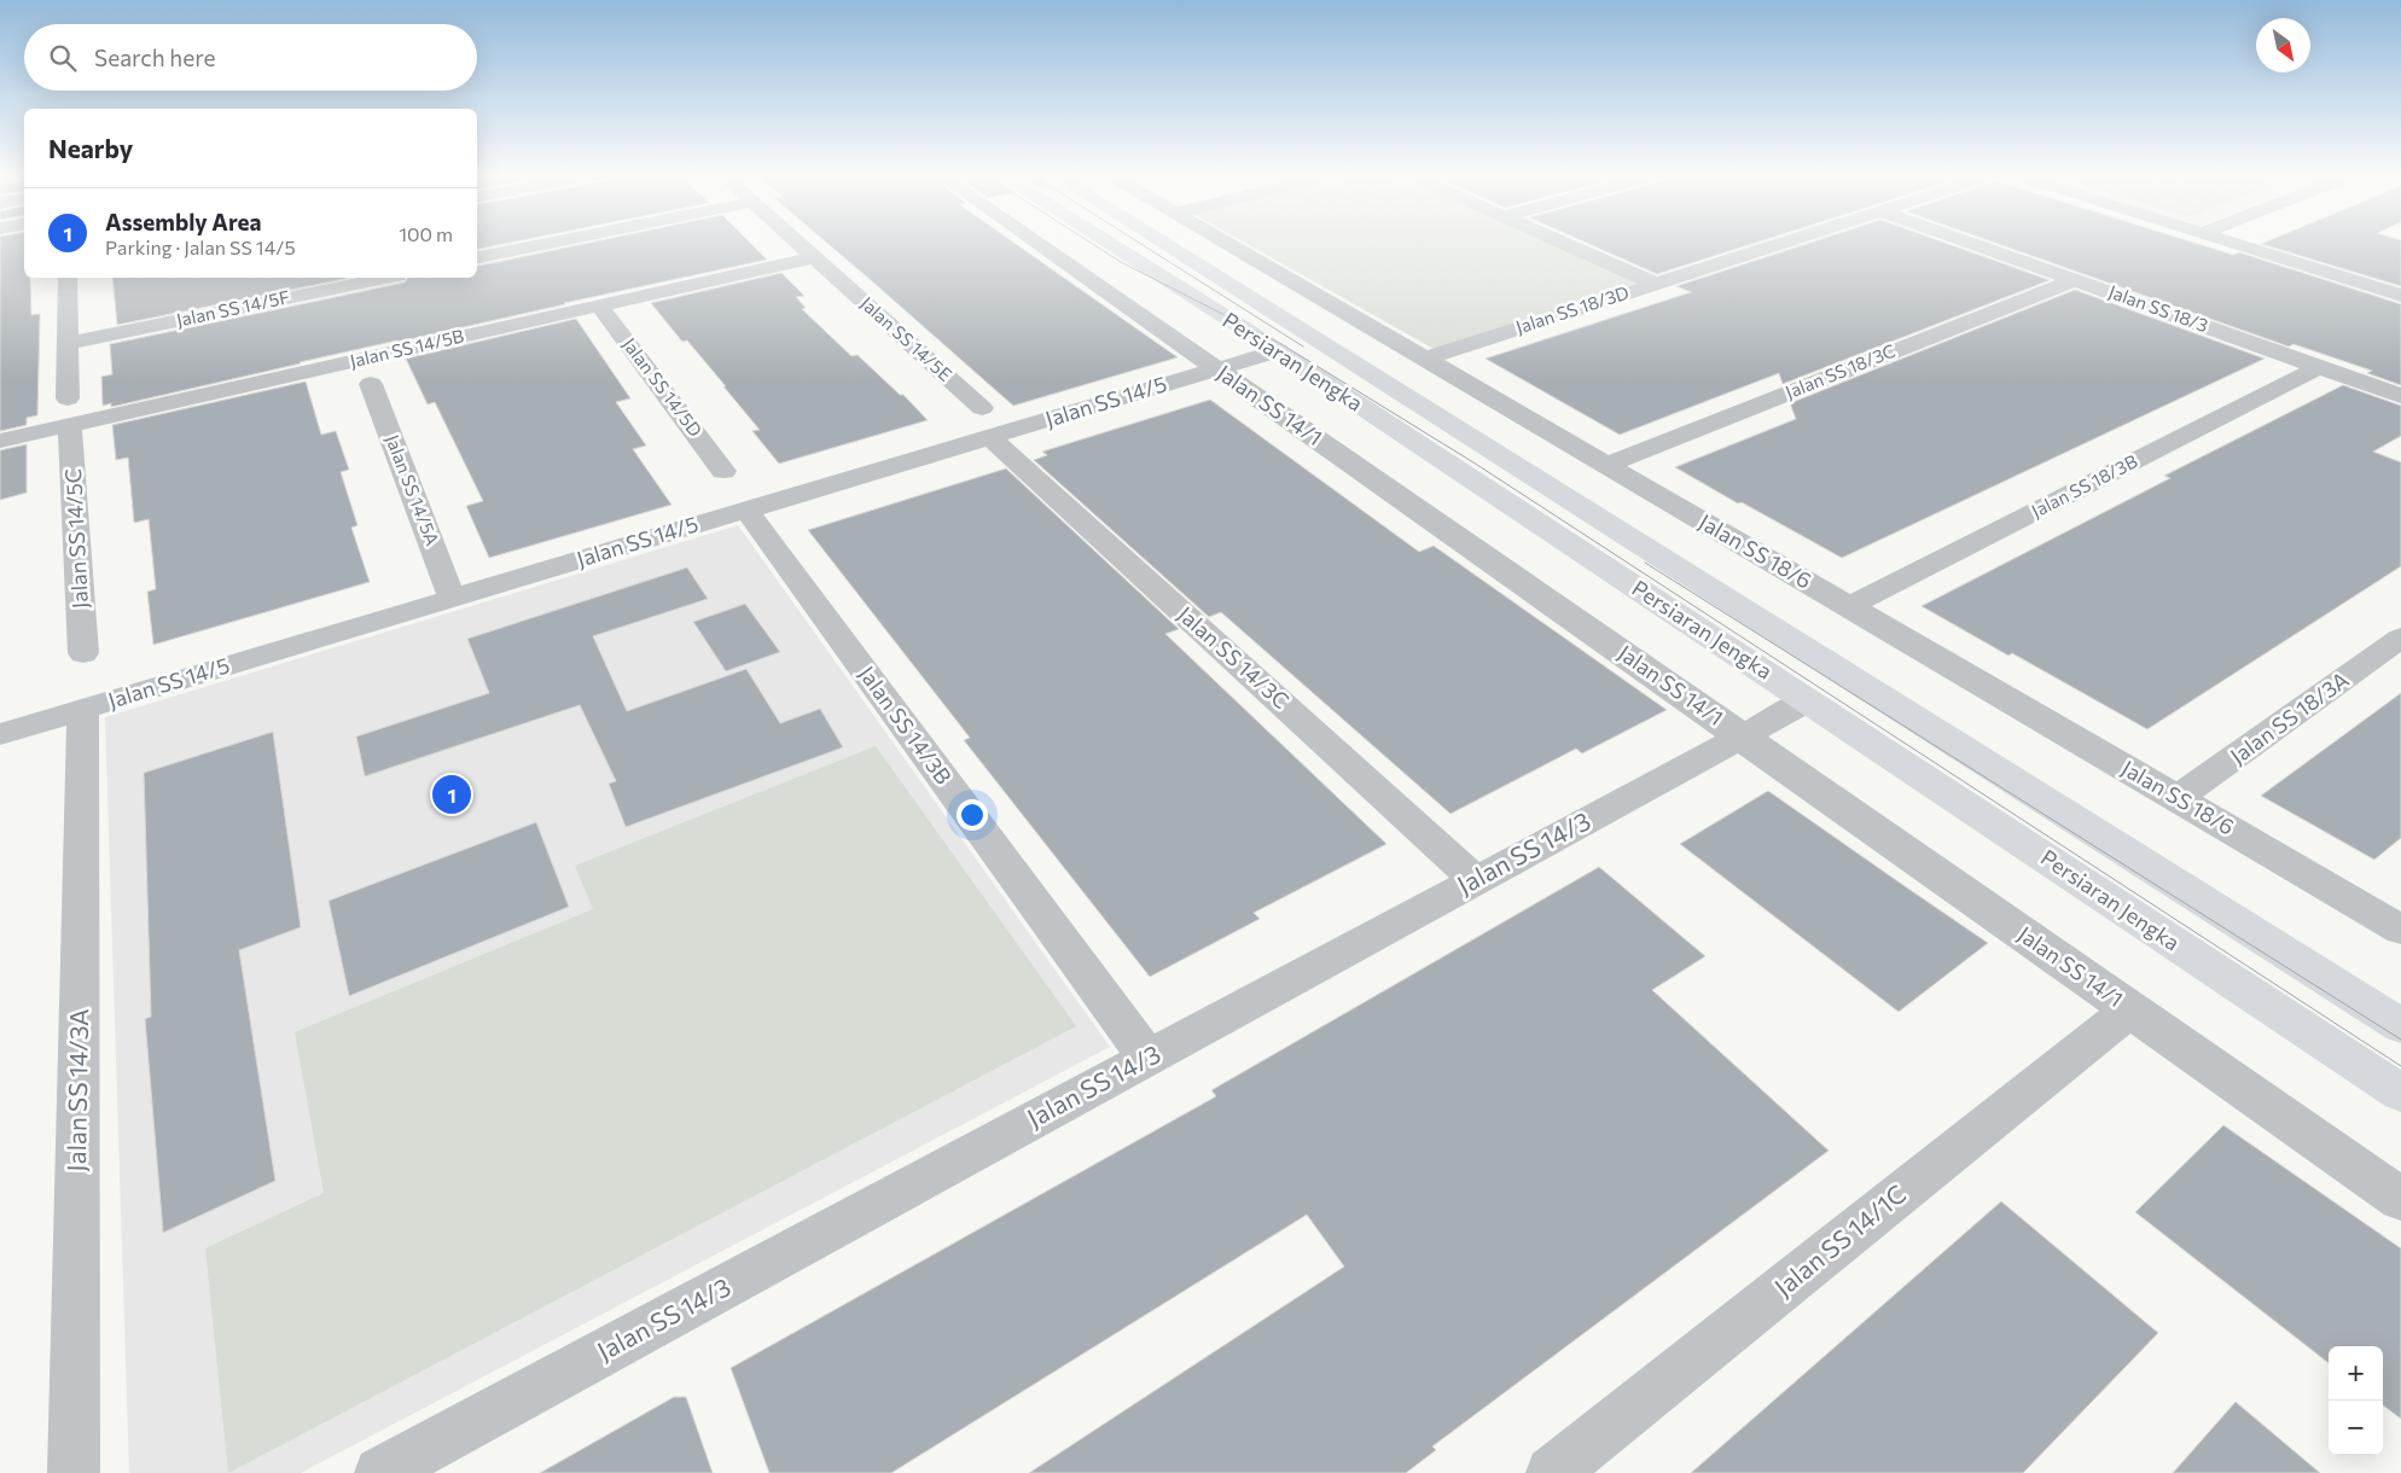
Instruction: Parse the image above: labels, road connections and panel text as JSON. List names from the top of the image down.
{
  "streets": {
    "main road": ["Persiaran Jengka"],
    "street": [
      "Jalan SS 14/5F",
      "Jalan SS 18/3",
      "Jalan SS 18/3D",
      "Jalan SS 14/5E",
      "Jalan SS 14/5B",
      "Jalan SS 18/3C",
      "Jalan SS 14/5D",
      "Jalan SS 14/5",
      "Jalan SS 14/1",
      "Jalan SS 18/3B",
      "Jalan SS 14/5A",
      "Jalan SS 14/5C",
      "Jalan SS 18/6",
      "Jalan SS 14/3C",
      "Jalan SS 18/3A",
      "Jalan SS 14/3B",
      "Jalan SS 14/3",
      "Jalan SS 14/3A",
      "Jalan SS 14/1C"
    ]
  },
  "crossings": [
    ["Jalan SS 14/5F", "Jalan SS 14/5C"],
    ["Jalan SS 18/3", "Jalan SS 18/3C"],
    ["Jalan SS 18/3", "Jalan SS 18/3B"],
    ["Jalan SS 18/3D", "Jalan SS 18/6"],
    ["Jalan SS 14/5E", "Jalan SS 14/5B"],
    ["Jalan SS 14/5E", "Jalan SS 14/5"],
    ["Jalan SS 14/5E", "Jalan SS 14/3C"],
    ["Jalan SS 14/5B", "Jalan SS 14/5D"],
    ["Jalan SS 14/5B", "Jalan SS 14/5C"],
    ["Persiaran Jengka", "Jalan SS 14/5"],
    ["Persiaran Jengka", "Jalan SS 14/3"],
    ["Jalan SS 18/3C", "Jalan SS 18/6"],
    ["Jalan SS 14/5", "Jalan SS 14/1"],
    ["Jalan SS 14/5", "Jalan SS 14/5A"],
    ["Jalan SS 14/5", "Jalan SS 14/3C"],
    ["Jalan SS 14/5", "Jalan SS 14/3B"],
    ["Jalan SS 14/5", "Jalan SS 14/3A"],
    ["Jalan SS 14/1", "Jalan SS 14/3"],
    ["Jalan SS 14/1", "Jalan SS 14/1C"],
    ["Jalan SS 18/3B", "Jalan SS 18/6"],
    ["Jalan SS 18/6", "Jalan SS 18/3A"],
    ["Jalan SS 14/3C", "Jalan SS 14/3"],
    ["Jalan SS 14/3B", "Jalan SS 14/3"]
  ],
  "north": "bottom right",
  "page": {
    "search": "Search here",
    "heading": "Nearby",
    "list": [
      {
        "mark": "1",
        "name": "Assembly Area",
        "note": "Parking · Jalan SS 14/5",
        "value": "100 m"
      }
    ],
    "pins": "1",
    "map_buttons": ["+", "−"]
  }
}
